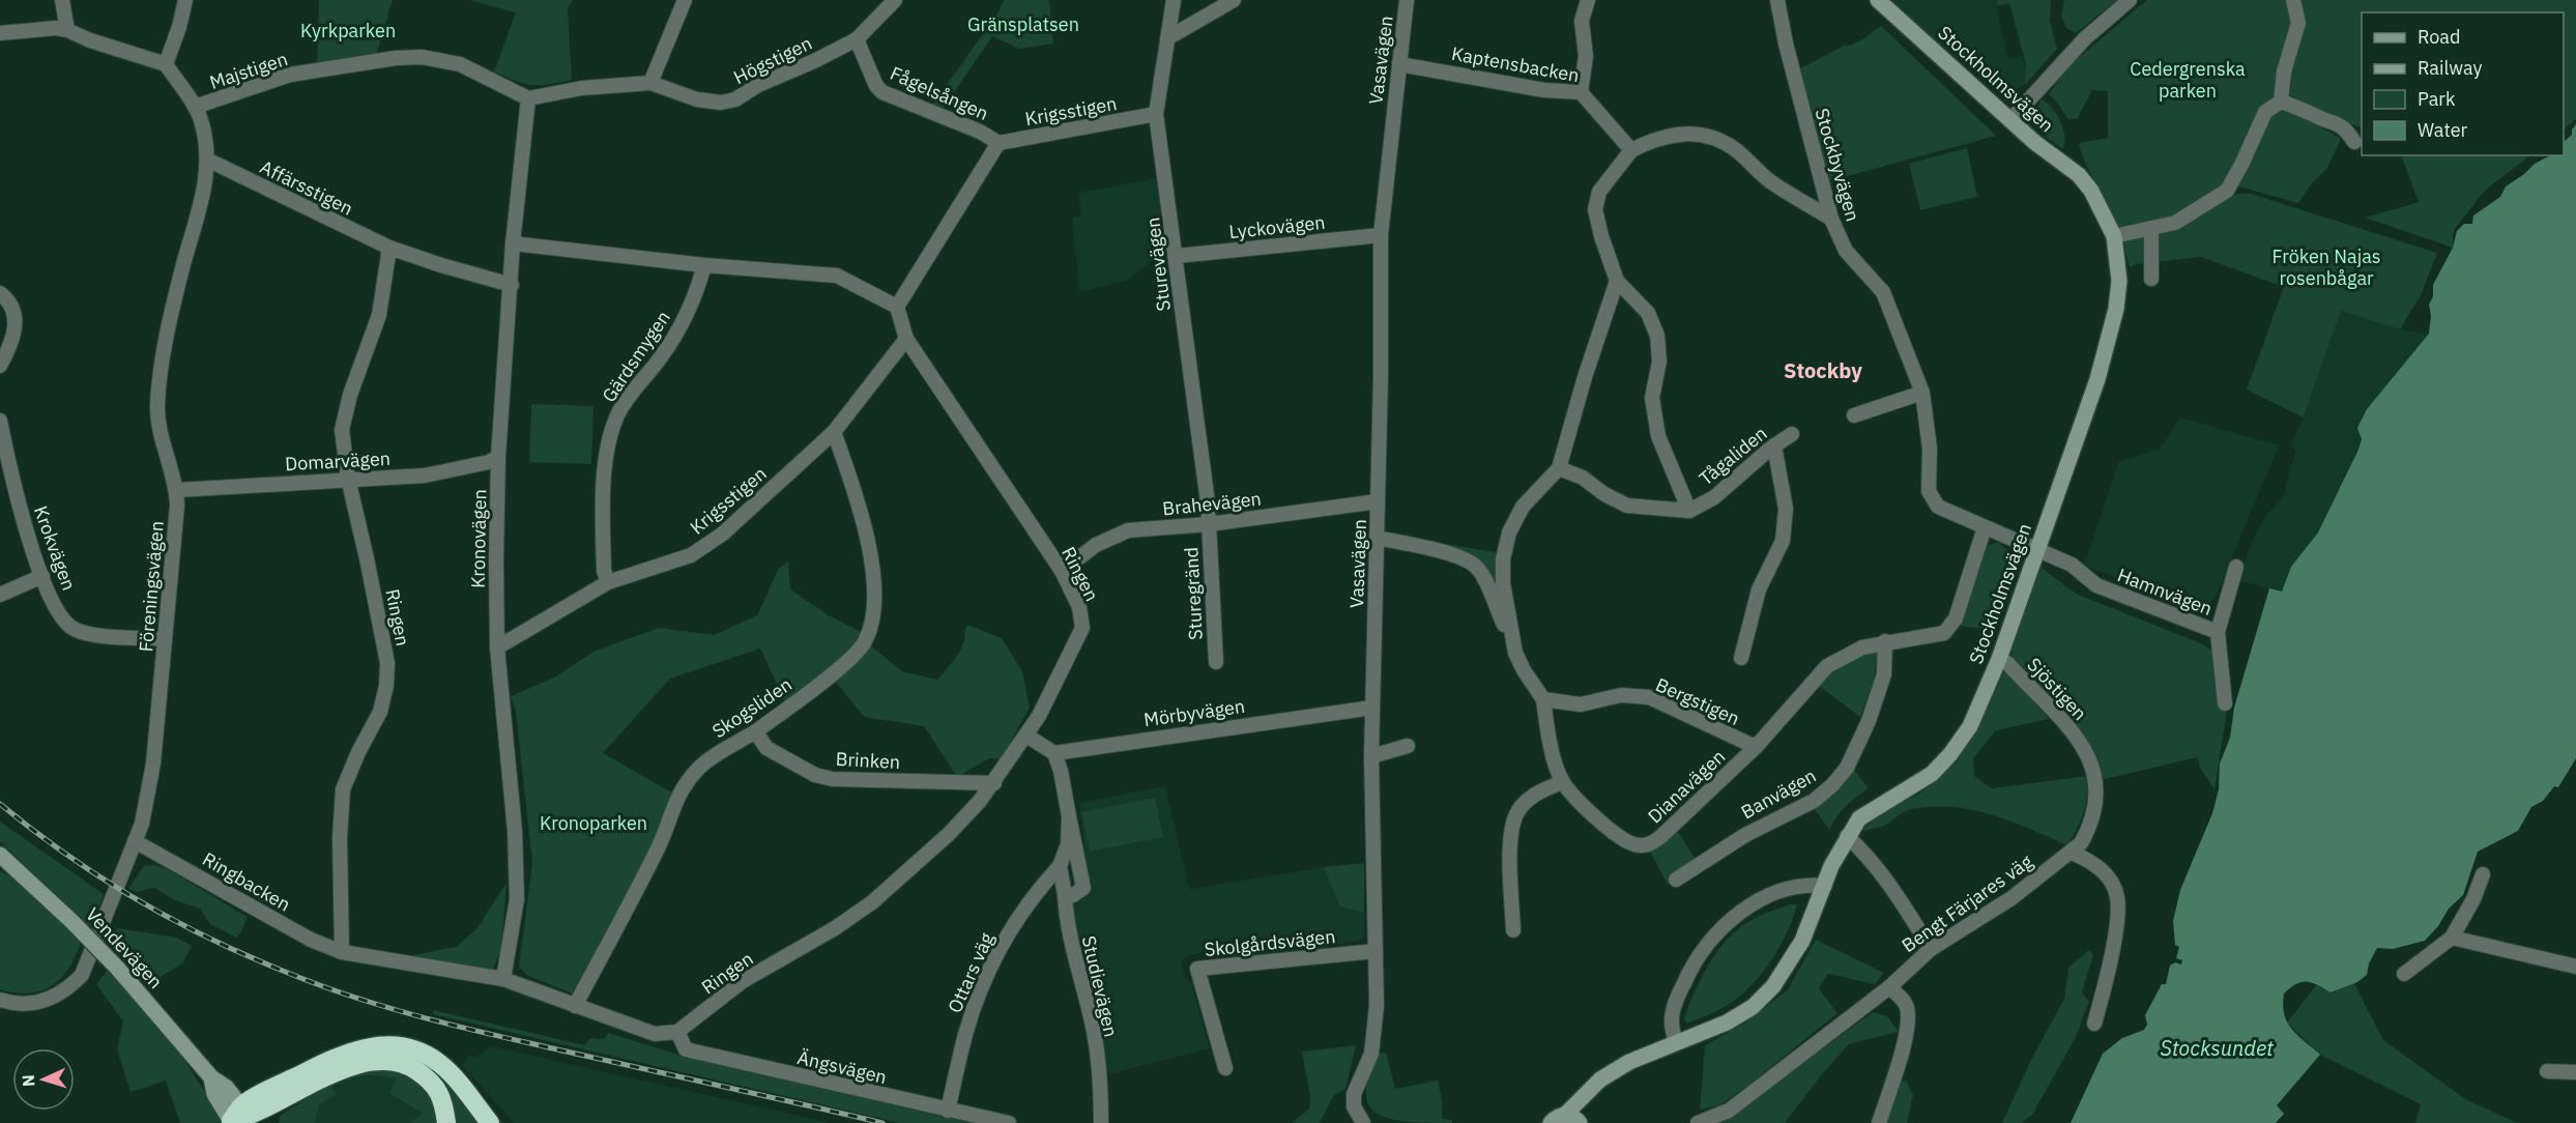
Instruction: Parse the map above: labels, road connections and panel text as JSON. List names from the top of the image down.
{
  "streets": {
    "street": [
      "Högstigen",
      "Vasavägen",
      "Kaptensbacken",
      "Majstigen",
      "Stockholmsvägen",
      "Fågelsången",
      "Krigsstigen",
      "Stockbyvägen",
      "Affärsstigen",
      "Lyckovägen",
      "Sturevägen",
      "Gärdsmygen",
      "Tågaliden",
      "Domarvägen",
      "Brahevägen",
      "Kronovägen",
      "Krokvägen",
      "Ringen",
      "Föreningsvägen",
      "Hamnvägen",
      "Sturegränd",
      "Sjöstigen",
      "Bergstigen",
      "Skogsliden",
      "Mörbyvägen",
      "Brinken",
      "Dianavägen",
      "Banvägen",
      "Ringbacken",
      "Bengt Färjares väg",
      "Skolgårdsvägen",
      "Vendevägen",
      "Ottars väg",
      "Studievägen",
      "Ängsvägen"
    ]
  },
  "crossings": [
    ["Högstigen", "Fågelsången"],
    ["Vasavägen", "Kaptensbacken"],
    ["Vasavägen", "Lyckovägen"],
    ["Vasavägen", "Brahevägen"],
    ["Vasavägen", "Mörbyvägen"],
    ["Vasavägen", "Skolgårdsvägen"],
    ["Majstigen", "Kronovägen"],
    ["Majstigen", "Föreningsvägen"],
    ["Stockholmsvägen", "Stockbyvägen"],
    ["Stockholmsvägen", "Hamnvägen"],
    ["Stockholmsvägen", "Sjöstigen"],
    ["Fågelsången", "Krigsstigen"],
    ["Krigsstigen", "Sturevägen"],
    ["Krigsstigen", "Gärdsmygen"],
    ["Krigsstigen", "Kronovägen"],
    ["Krigsstigen", "Ringen"],
    ["Krigsstigen", "Skogsliden"],
    ["Stockbyvägen", "Hamnvägen"],
    ["Stockbyvägen", "Bergstigen"],
    ["Affärsstigen", "Ringen"],
    ["Affärsstigen", "Föreningsvägen"],
    ["Lyckovägen", "Sturevägen"],
    ["Sturevägen", "Brahevägen"],
    ["Sturevägen", "Sturegränd"],
    ["Domarvägen", "Kronovägen"],
    ["Domarvägen", "Ringen"],
    ["Domarvägen", "Föreningsvägen"],
    ["Brahevägen", "Ringen"],
    ["Brahevägen", "Sturegränd"],
    ["Krokvägen", "Föreningsvägen"],
    ["Ringen", "Brinken"],
    ["Ringen", "Ringbacken"],
    ["Ringen", "Ängsvägen"],
    ["Föreningsvägen", "Ringbacken"],
    ["Sjöstigen", "Bengt Färjares väg"],
    ["Bergstigen", "Dianavägen"],
    ["Bergstigen", "Banvägen"],
    ["Skogsliden", "Brinken"],
    ["Mörbyvägen", "Studievägen"],
    ["Ottars väg", "Studievägen"],
    ["Ottars väg", "Ängsvägen"]
  ],
  "districts": ["Stockby"],
  "water": ["Stocksundet"],
  "parks": [
    "Gränsplatsen",
    "Kyrkparken",
    "Cedergrenska parken",
    "Fröken Najas rosenbågar",
    "Kronoparken"
  ],
  "legend": [
    "Road",
    "Railway",
    "Park",
    "Water"
  ],
  "north": "left"
}
